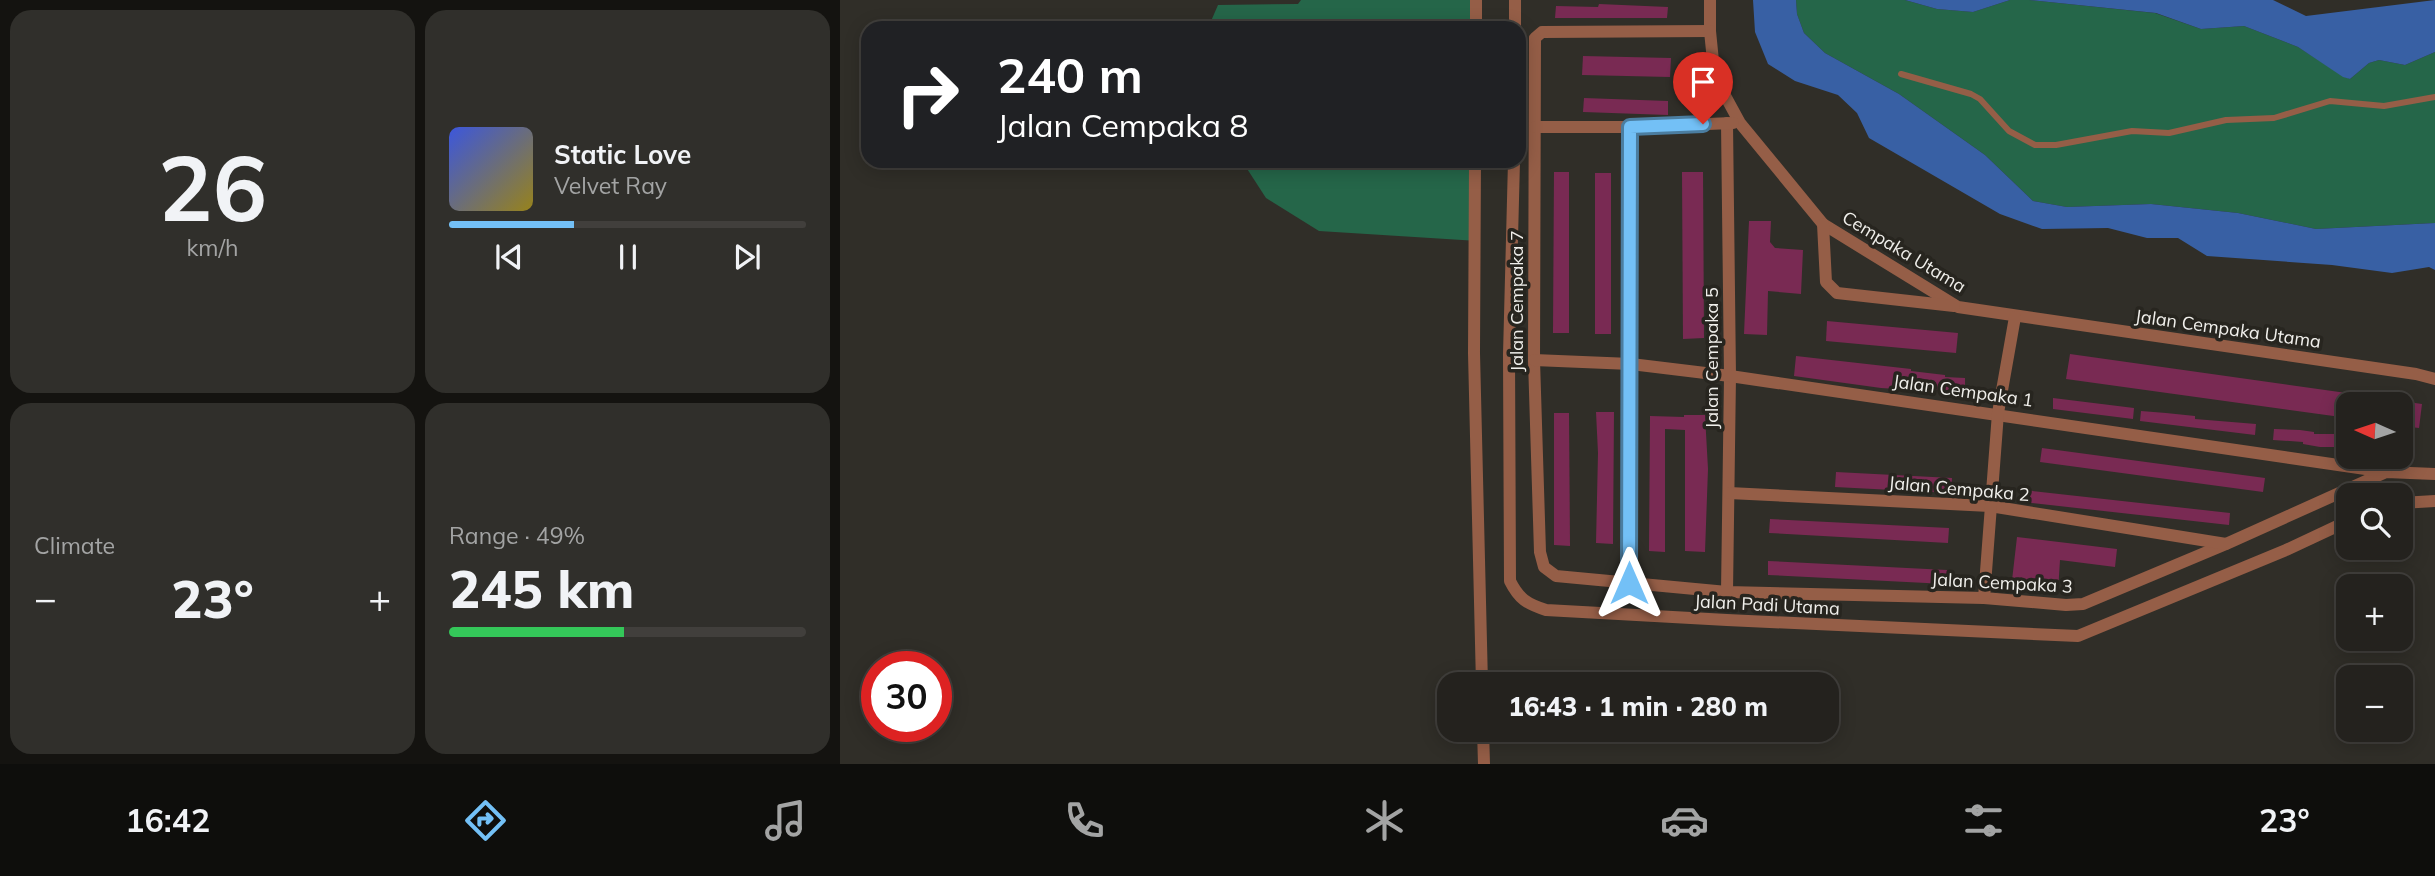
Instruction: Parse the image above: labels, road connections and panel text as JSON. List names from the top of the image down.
{
  "streets": {
    "street": [
      "Cempaka Utama",
      "Jalan Cempaka 7",
      "Jalan Cempaka Utama",
      "Jalan Cempaka 5",
      "Jalan Cempaka 1",
      "Jalan Cempaka 2",
      "Jalan Cempaka 3",
      "Jalan Padi Utama"
    ]
  },
  "crossings": [
    ["Cempaka Utama", "Jalan Cempaka 7"],
    ["Cempaka Utama", "Jalan Cempaka Utama"],
    ["Cempaka Utama", "Jalan Cempaka 5"],
    ["Jalan Cempaka 7", "Jalan Cempaka 1"],
    ["Jalan Cempaka 7", "Jalan Cempaka 3"],
    ["Jalan Cempaka 5", "Jalan Cempaka 1"],
    ["Jalan Cempaka 5", "Jalan Cempaka 2"],
    ["Jalan Cempaka 5", "Jalan Cempaka 3"],
    ["Jalan Cempaka 1", "Jalan Cempaka 3"],
    ["Jalan Cempaka 2", "Jalan Cempaka 3"]
  ],
  "north": "left",
  "page": {
    "tile": [
      ["26", "km/h"],
      "Climate",
      ["Range · 49%", "245 km"]
    ],
    "turn": ["240 m", "Jalan Cempaka 8"],
    "song": ["Static Love", "Velvet Ray"],
    "map_buttons": ["+", "−"],
    "heat": ["−", "23°", "+"],
    "limit": "30",
    "trip": "16:43 · 1 min · 280 m",
    "tabs": ["16:42", "23°"]
  }
}
